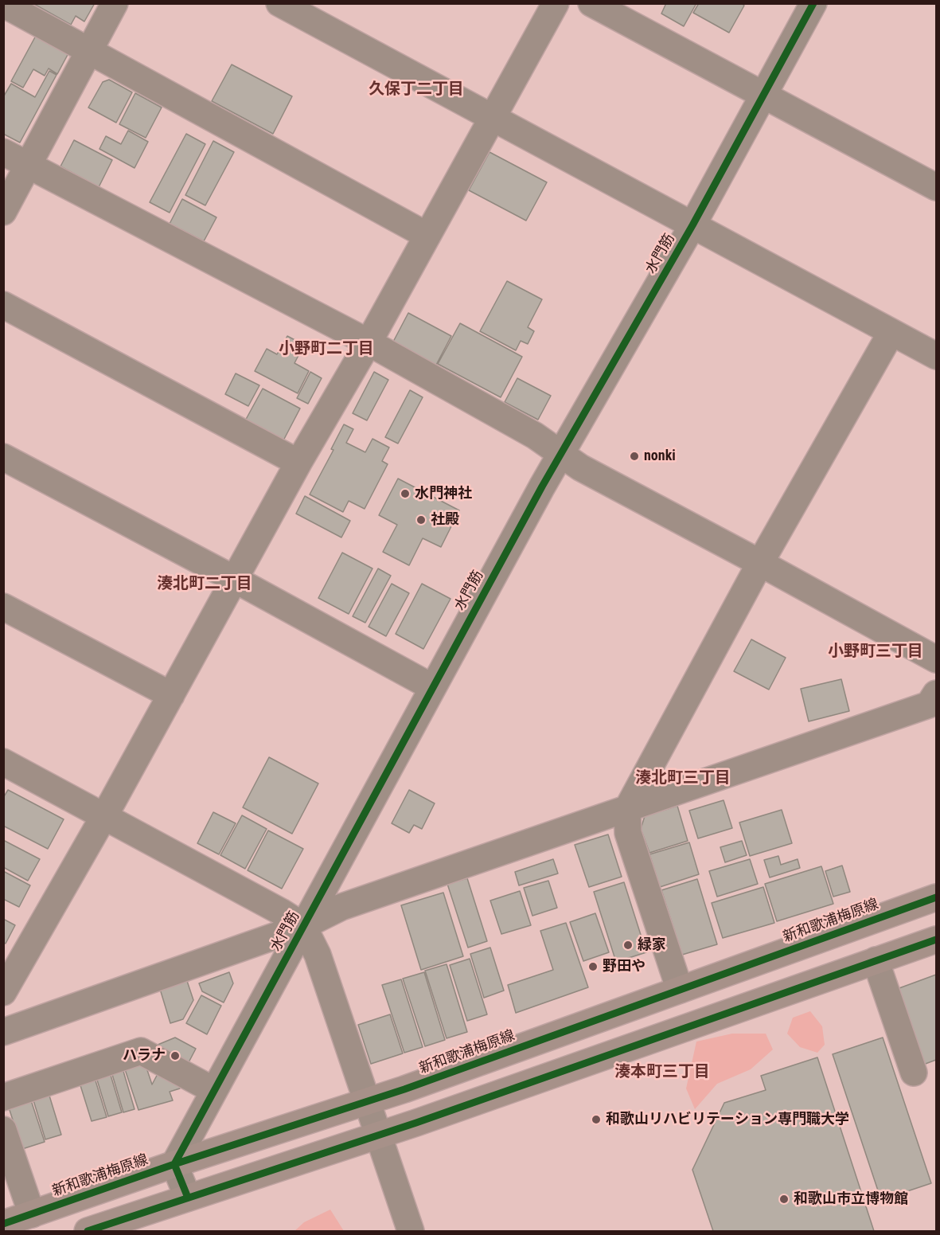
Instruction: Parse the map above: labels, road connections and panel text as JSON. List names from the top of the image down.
{
  "streets": {
    "main road": ["新和歌浦梅原線"],
    "street": ["水門筋"]
  },
  "crossings": [
    ["水門筋", "新和歌浦梅原線"]
  ],
  "districts": [
    "久保丁二丁目",
    "小野町二丁目",
    "湊北町二丁目",
    "小野町三丁目",
    "湊北町三丁目",
    "湊本町三丁目"
  ],
  "places": [
    "nonki",
    "水門神社",
    "社殿",
    "緑家",
    "野田や",
    "ハラナ",
    "和歌山リハビリテーション専門職大学",
    "和歌山市立博物館"
  ]
}
